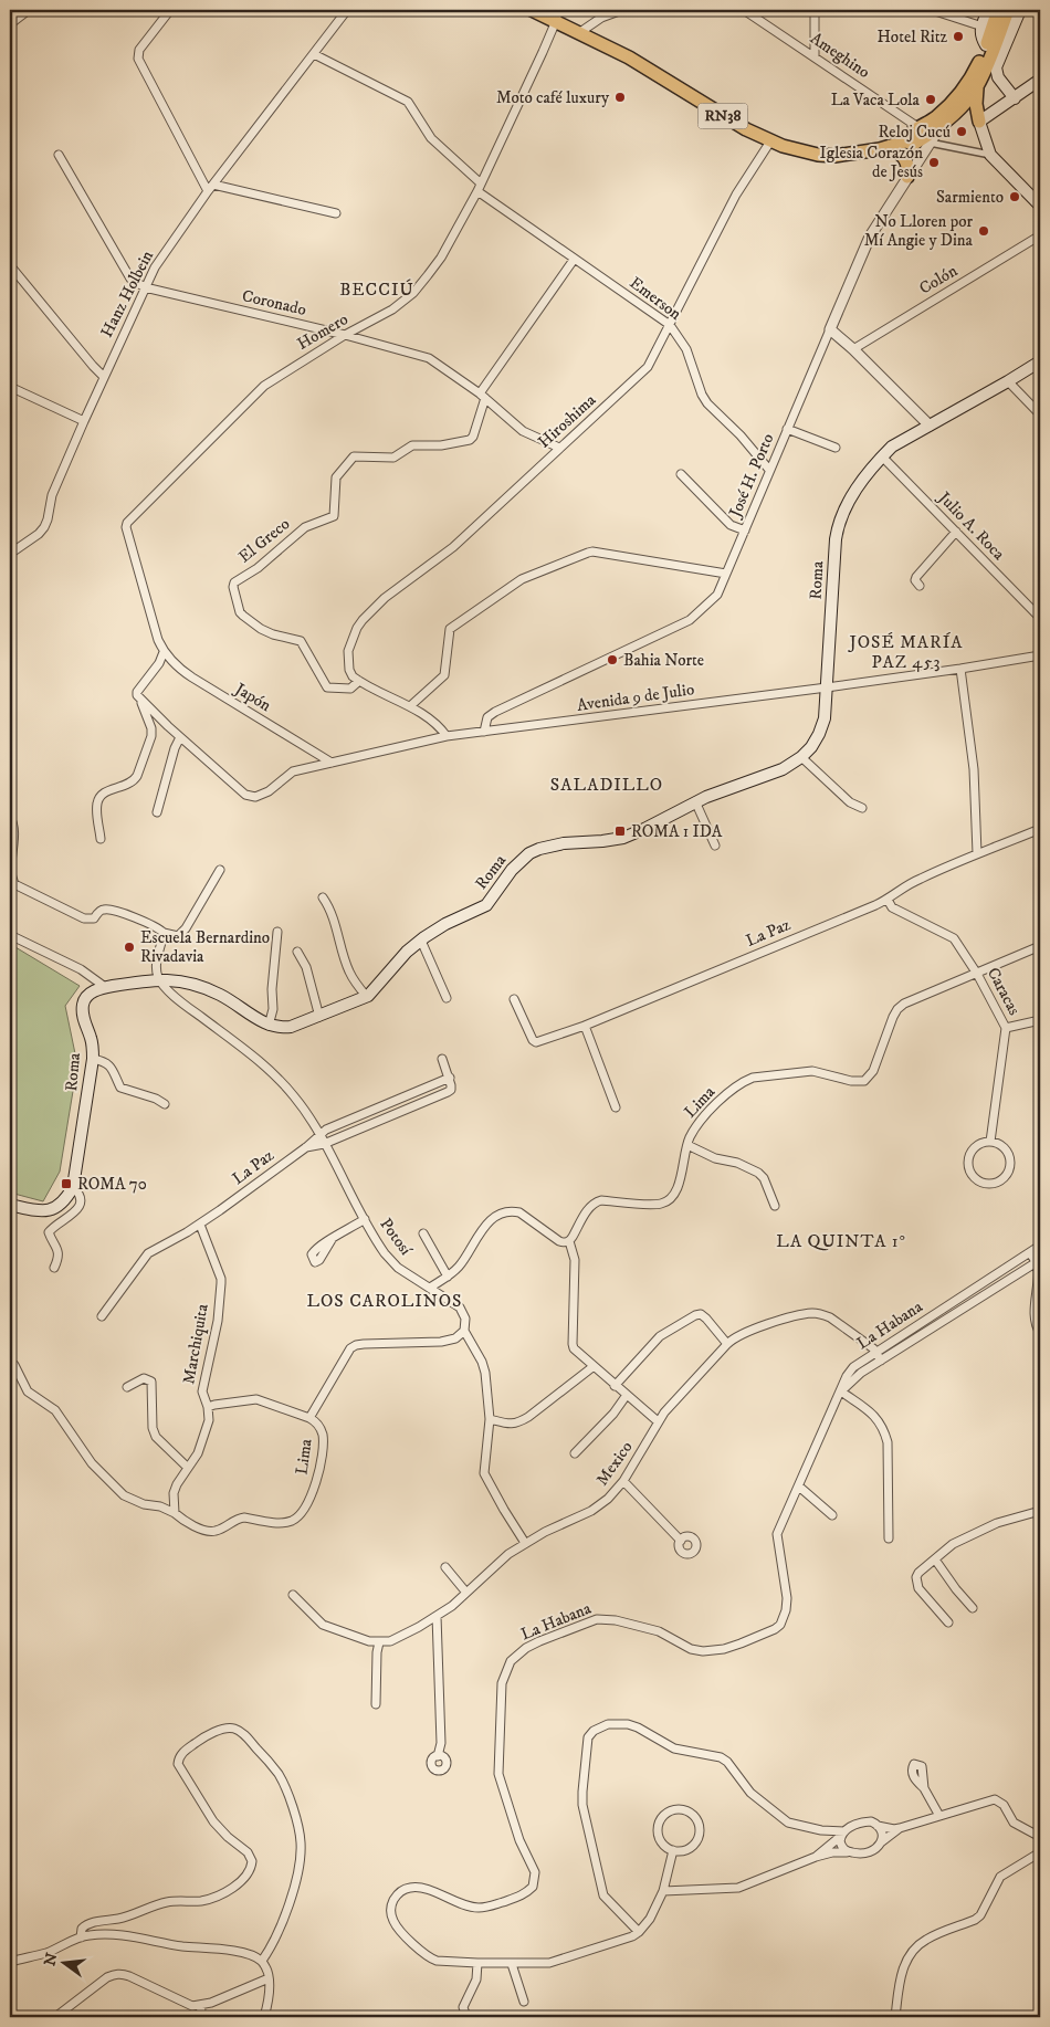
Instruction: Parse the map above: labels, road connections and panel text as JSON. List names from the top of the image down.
{
  "streets": {
    "main road": ["RN38", "Roma"],
    "street": [
      "Ameghino",
      "Colón",
      "Hanz Holbein",
      "Emerson",
      "Coronado",
      "Homero",
      "Hiroshima",
      "José H. Porto",
      "Julio A. Roca",
      "El Greco",
      "Japón",
      "Avenida 9 de Julio",
      "La Paz",
      "Caracas",
      "Lima",
      "Potosí",
      "La Habana",
      "Marchiquita",
      "Mexico"
    ]
  },
  "crossings": [
    ["Ameghino", "RN38"],
    ["RN38", "Homero"],
    ["RN38", "Hiroshima"],
    ["RN38", "José H. Porto"],
    ["Hanz Holbein", "Coronado"],
    ["Emerson", "Homero"],
    ["Emerson", "Hiroshima"],
    ["Emerson", "José H. Porto"],
    ["Emerson", "El Greco"],
    ["Coronado", "Homero"],
    ["Coronado", "Hiroshima"],
    ["Coronado", "El Greco"],
    ["Homero", "Japón"],
    ["Hiroshima", "El Greco"],
    ["José H. Porto", "Avenida 9 de Julio"],
    ["Julio A. Roca", "Roma"],
    ["Roma", "Avenida 9 de Julio"],
    ["Roma", "Potosí"],
    ["Japón", "Avenida 9 de Julio"],
    ["La Paz", "Caracas"],
    ["La Paz", "Potosí"],
    ["La Paz", "Marchiquita"],
    ["Caracas", "Lima"],
    ["Lima", "Potosí"],
    ["Potosí", "Mexico"],
    ["La Habana", "Mexico"]
  ],
  "districts": [
    "BECCIÚ",
    "JOSÉ MARÍA PAZ 453",
    "SALADILLO",
    "LA QUINTA 1°",
    "LOS CAROLINOS"
  ],
  "places": {
    "other": [
      "Hotel Ritz",
      "Moto café luxury",
      "La Vaca Lola",
      "Reloj Cucú",
      "Iglesia Corazón de Jesús",
      "Sarmiento",
      "No Lloren por Mí Angie y Dina",
      "Bahia Norte",
      "Escuela Bernardino Rivadavia"
    ],
    "transit": ["ROMA 1 IDA", "ROMA 70"]
  },
  "north": "left"
}
